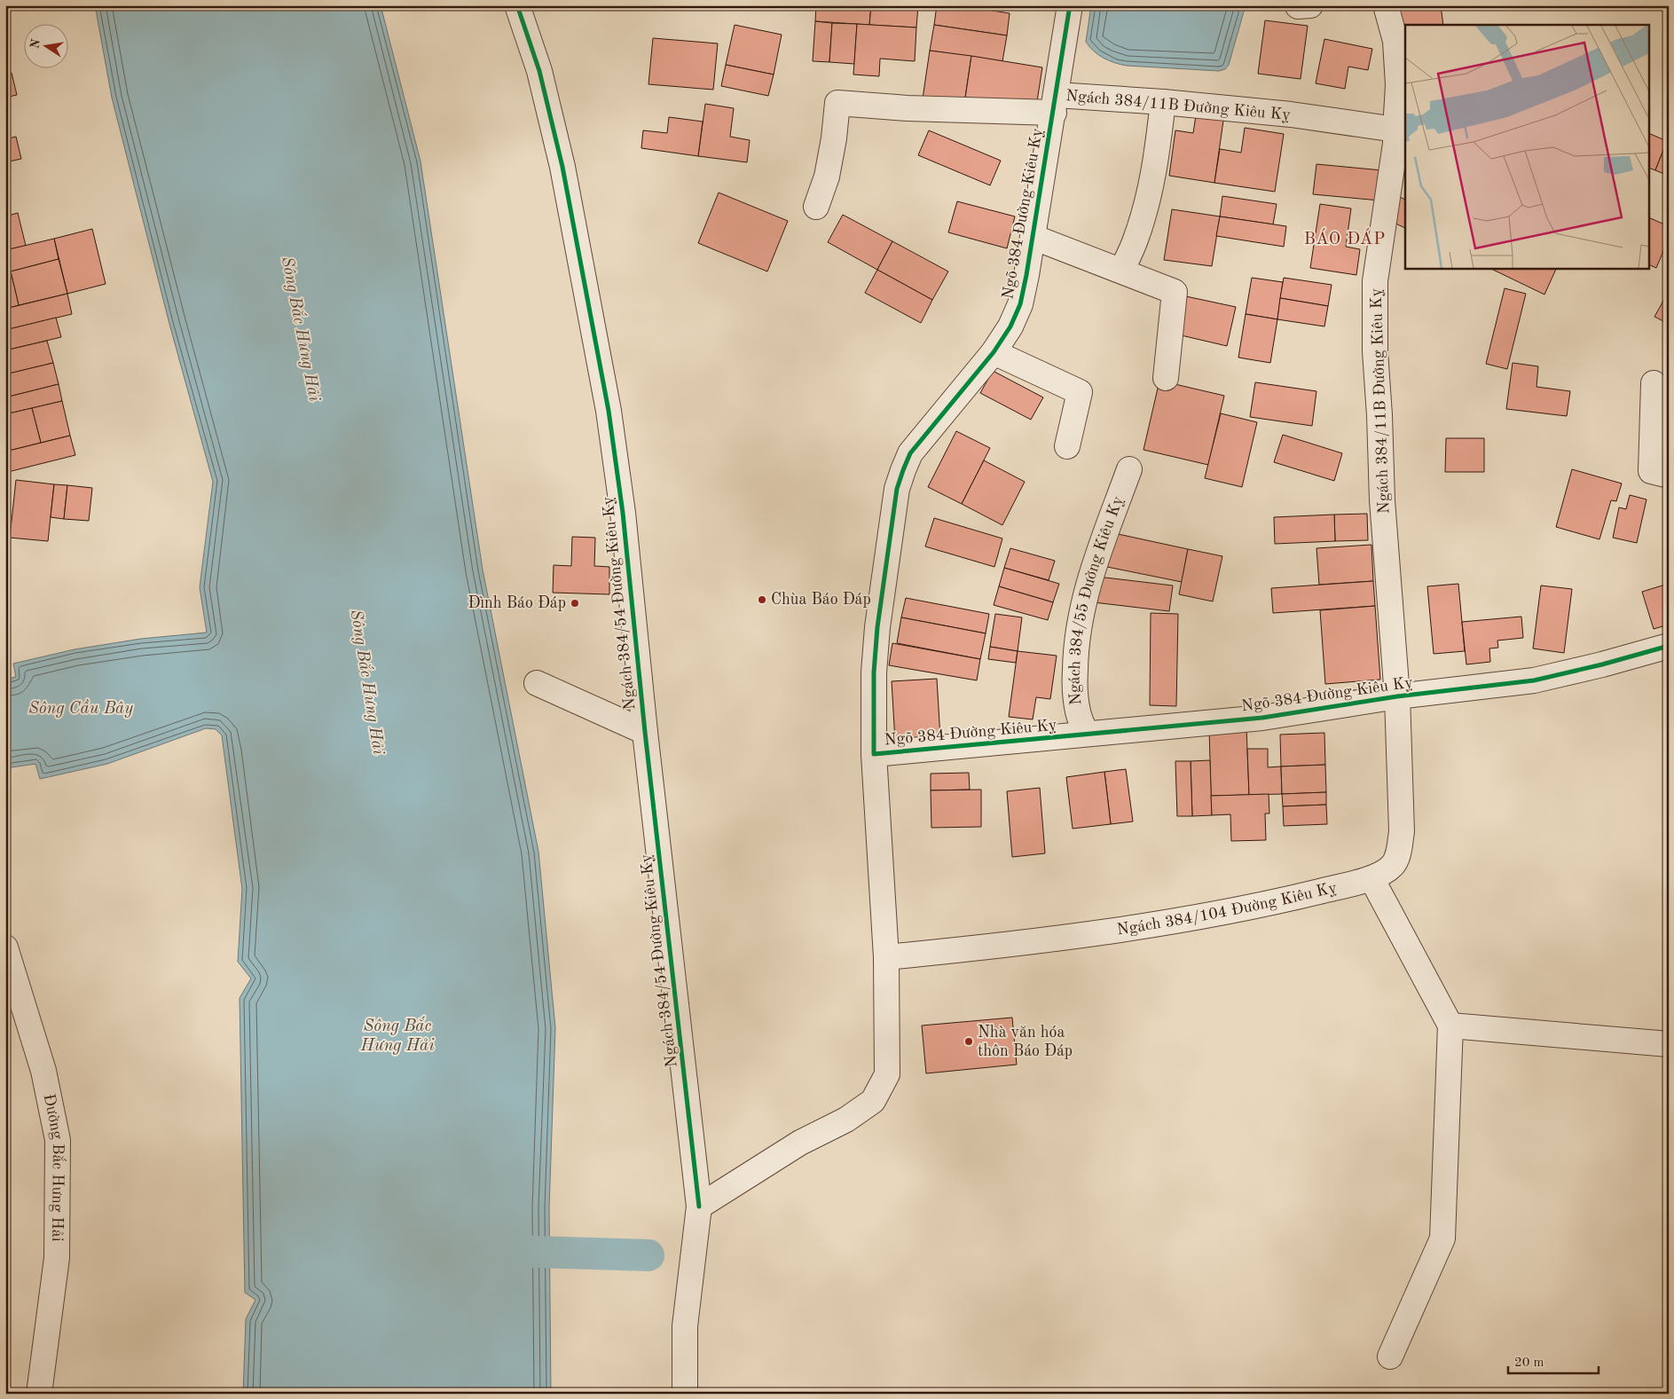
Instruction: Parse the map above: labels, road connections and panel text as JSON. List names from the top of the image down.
{
  "streets": {
    "street": [
      "Ngách 384/11B Đường Kiêu Kỵ",
      "Ngõ 384 Đường Kiêu Kỵ",
      "Ngách 384/55 Đường Kiêu Kỵ",
      "Ngách 384/54 Đường Kiêu Kỵ",
      "Ngách 384/104 Đường Kiêu Kỵ",
      "Đường Bắc Hưng Hải"
    ]
  },
  "crossings": [
    ["Ngách 384/11B Đường Kiêu Kỵ", "Ngõ 384 Đường Kiêu Kỵ"],
    ["Ngách 384/11B Đường Kiêu Kỵ", "Ngách 384/104 Đường Kiêu Kỵ"],
    ["Ngõ 384 Đường Kiêu Kỵ", "Ngách 384/55 Đường Kiêu Kỵ"],
    ["Ngõ 384 Đường Kiêu Kỵ", "Ngách 384/104 Đường Kiêu Kỵ"]
  ],
  "districts": ["BÁO ĐÁP"],
  "water": ["Sông Bắc Hưng Hải", "Sông Cầu Bây"],
  "places": ["Chùa Báo Đáp", "Đình Báo Đáp", "Nhà văn hóa thôn Báo Đáp"],
  "scale_bar": "20 m",
  "north": "left"
}
